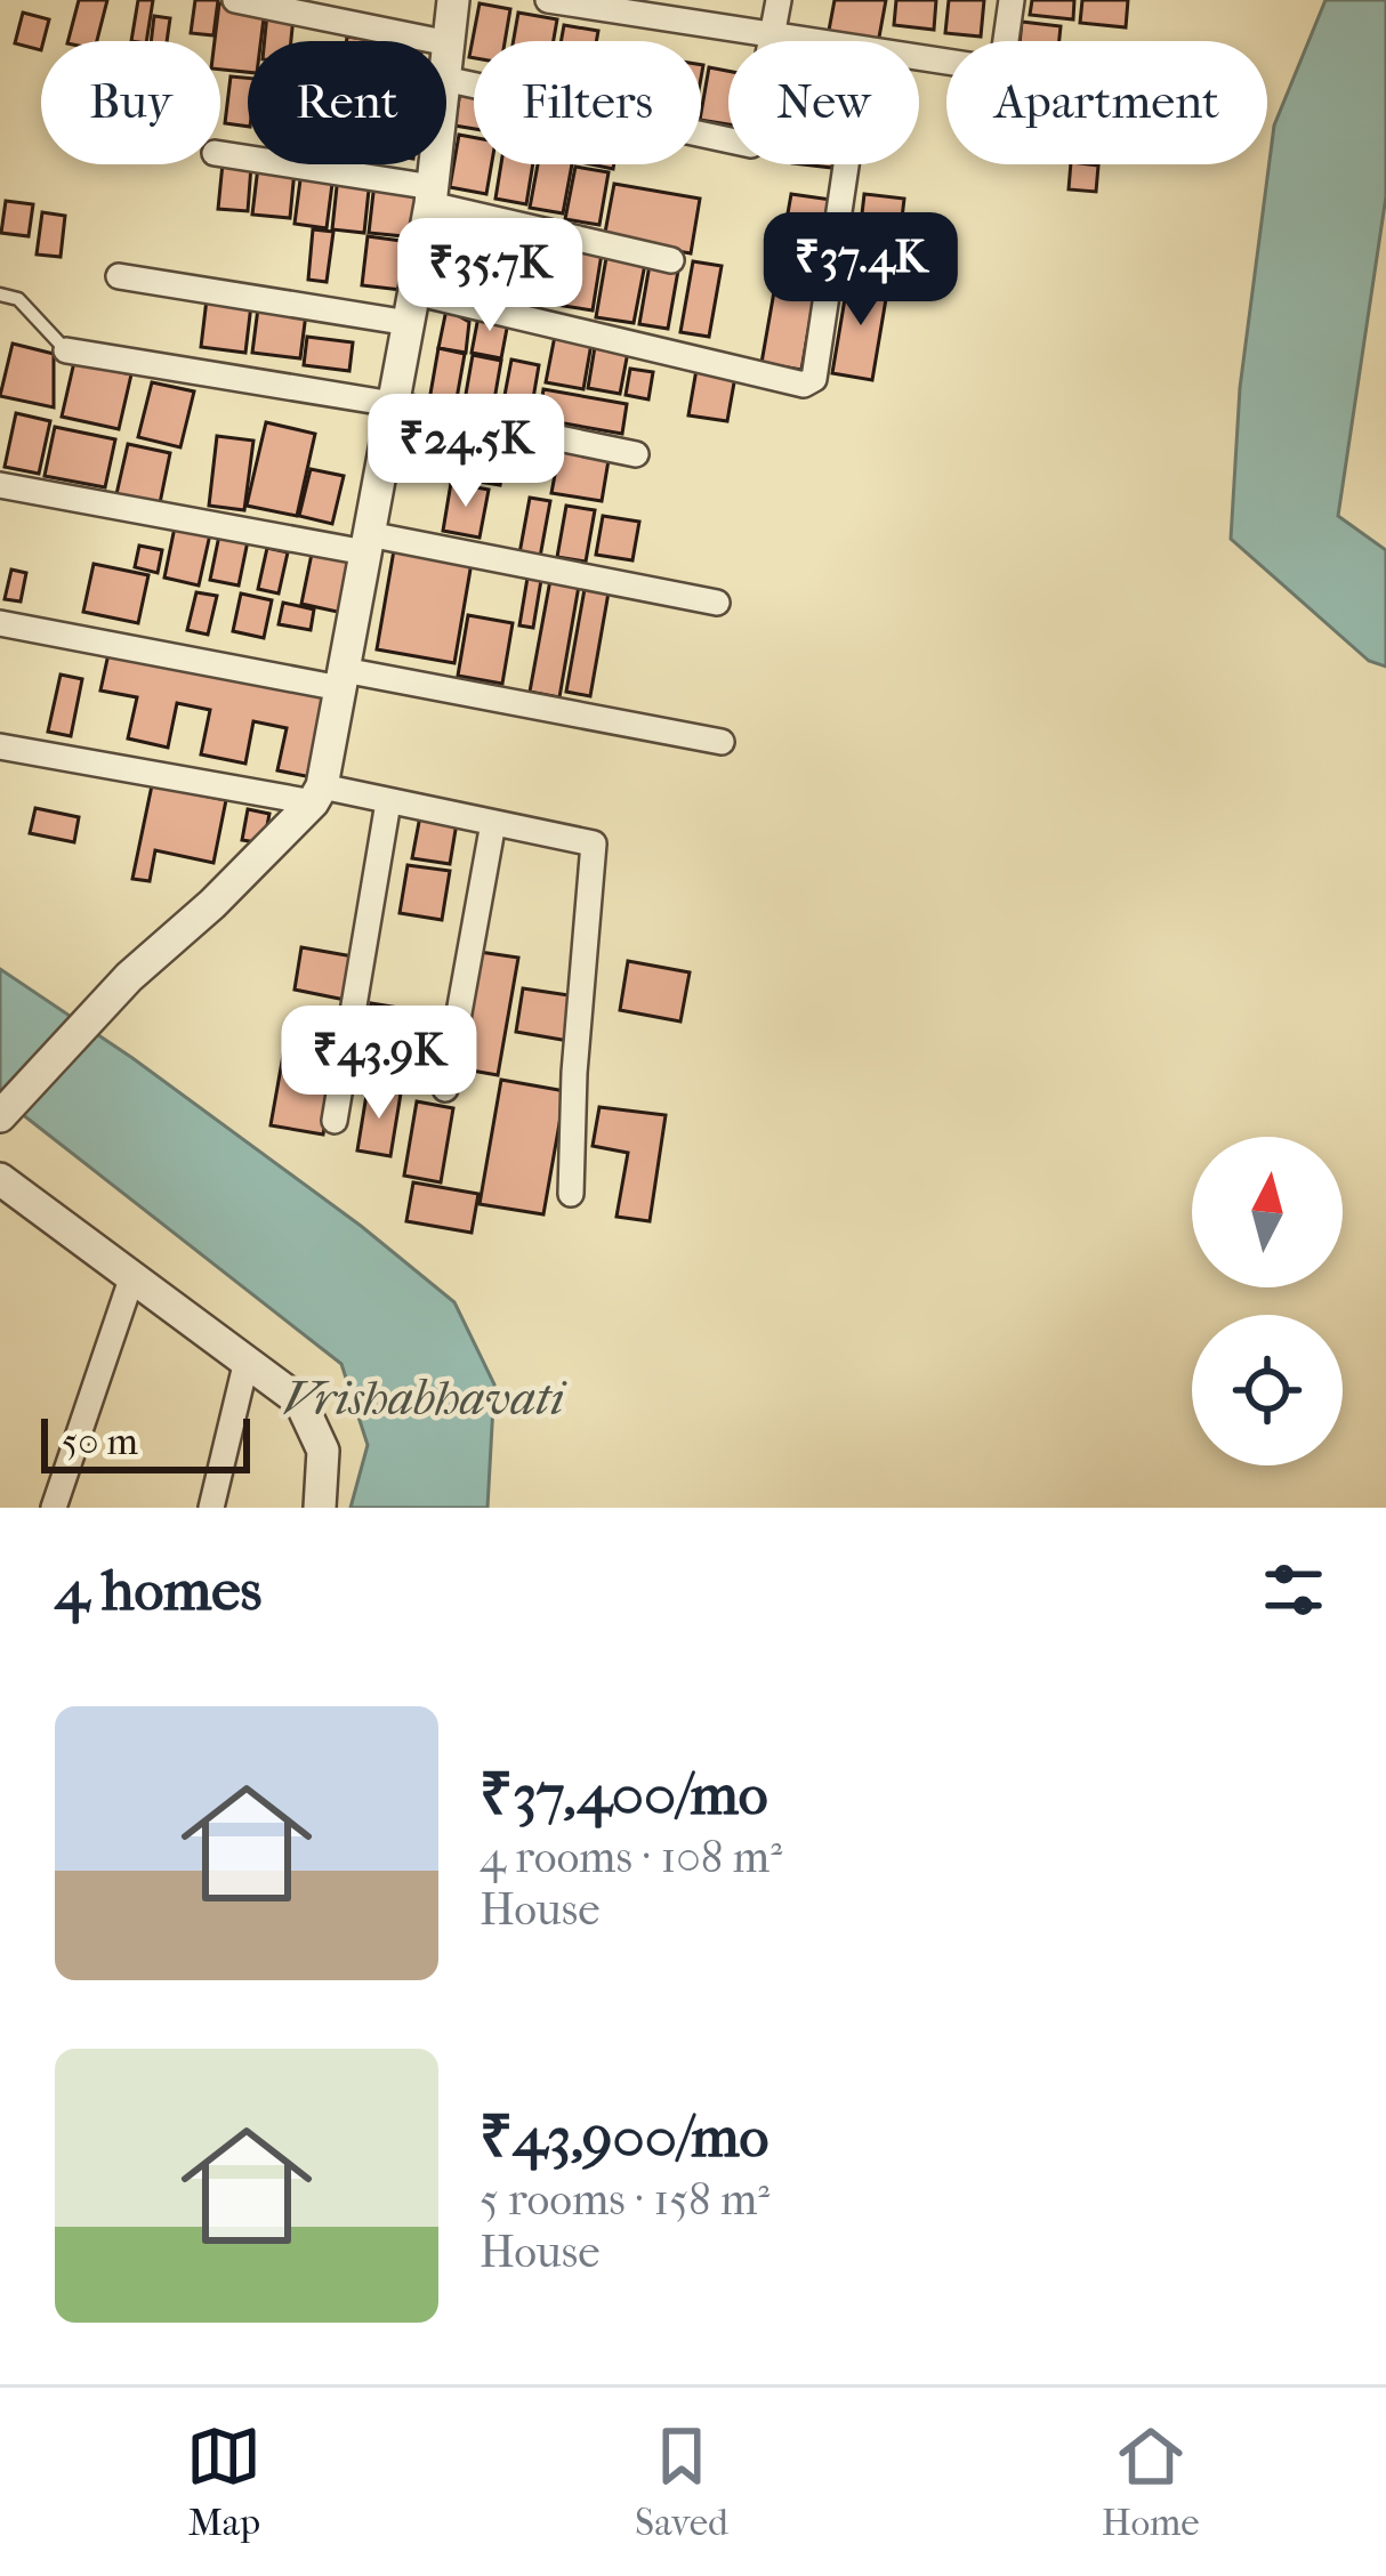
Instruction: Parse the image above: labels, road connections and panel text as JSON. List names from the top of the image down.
{
  "water": ["Vrishabhavati"],
  "scale_bar": "50 m",
  "north": "top",
  "page": {
    "chip": [
      "Buy",
      "Rent",
      "Filters",
      "New",
      "Apartment"
    ],
    "price": [
      "₹37.4K",
      "₹35.7K",
      "₹24.5K",
      "₹43.9K"
    ],
    "scale": "50 m",
    "heading": "4 homes",
    "list": [
      {
        "name": "₹37,400/mo",
        "note": "4 rooms · 108 m² · House"
      },
      {
        "name": "₹43,900/mo",
        "note": "5 rooms · 158 m² · House"
      }
    ],
    "tabs": ["Map", "Saved", "Home"]
  }
}
